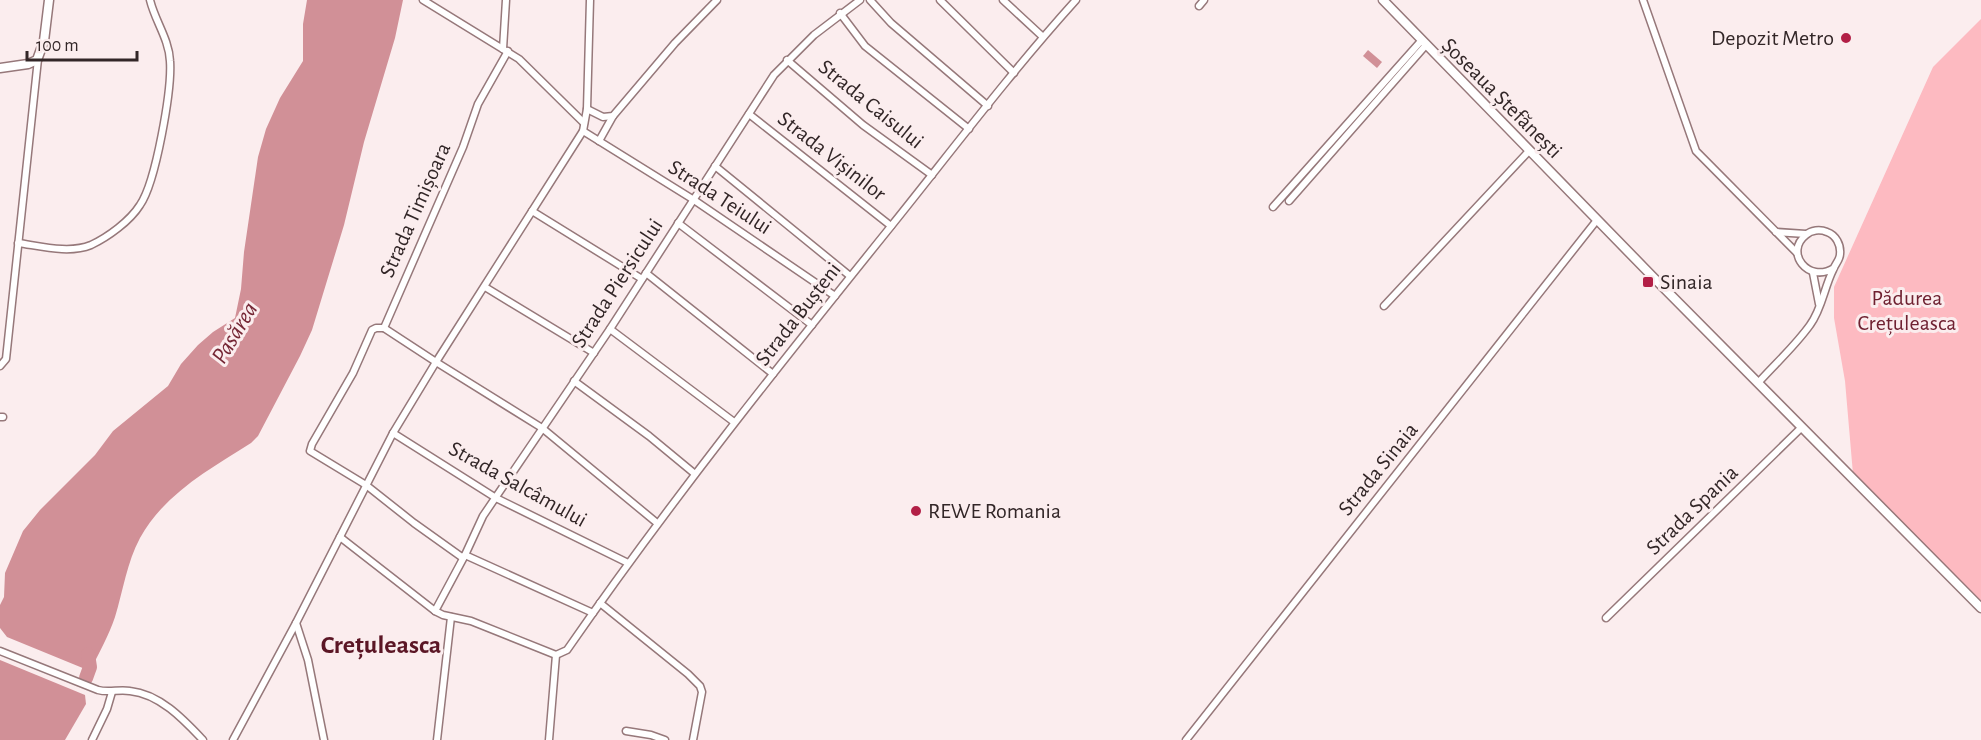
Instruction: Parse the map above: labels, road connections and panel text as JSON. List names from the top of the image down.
{
  "streets": {
    "main road": ["Șoseaua Ștefănești"],
    "street": [
      "Strada Caisului",
      "Strada Vișinilor",
      "Strada Teiului",
      "Strada Timișoara",
      "Strada Piersicului",
      "Strada Bușteni",
      "Strada Sinaia",
      "Strada Salcâmului",
      "Strada Spania"
    ]
  },
  "crossings": [
    ["Șoseaua Ștefănești", "Strada Sinaia"],
    ["Șoseaua Ștefănești", "Strada Spania"],
    ["Strada Caisului", "Strada Piersicului"],
    ["Strada Caisului", "Strada Bușteni"],
    ["Strada Vișinilor", "Strada Piersicului"],
    ["Strada Vișinilor", "Strada Bușteni"],
    ["Strada Teiului", "Strada Piersicului"],
    ["Strada Teiului", "Strada Bușteni"],
    ["Strada Piersicului", "Strada Salcâmului"],
    ["Strada Bușteni", "Strada Salcâmului"]
  ],
  "districts": ["Crețuleasca"],
  "water": ["Pasărea"],
  "parks": ["Pădurea Crețuleasca"],
  "places": {
    "other": ["Depozit Metro", "REWE Romania"],
    "transit": ["Sinaia"]
  },
  "scale_bar": "100 m"
}
